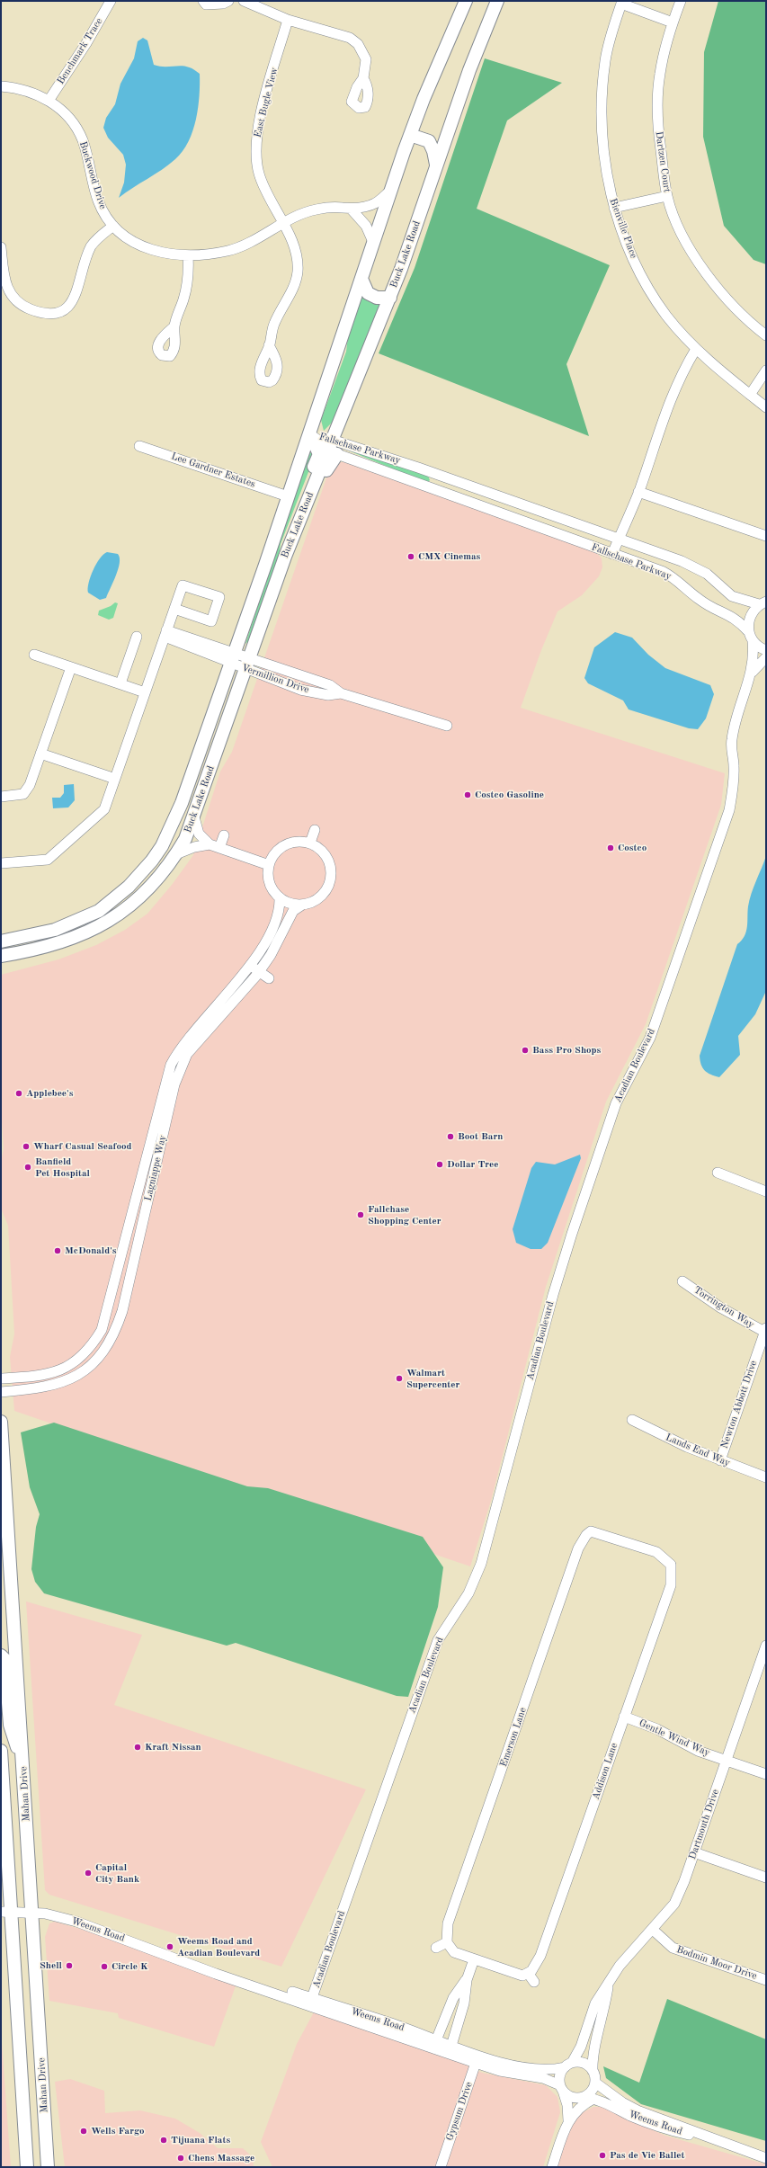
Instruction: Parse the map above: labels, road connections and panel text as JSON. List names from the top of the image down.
{
  "streets": {
    "main road": ["Buck Lake Road", "Mahan Drive"],
    "street": [
      "Benchmark Trace",
      "East Bugle View",
      "Dartzen Court",
      "Buckwood Drive",
      "Bienville Place",
      "Fallschase Parkway",
      "Lee Gardner Estates",
      "Vermillion Drive",
      "Acadian Boulevard",
      "Lagniappe Way",
      "Torrington Way",
      "Newton Abbott Drive",
      "Lands End Way",
      "Emerson Lane",
      "Gentle Wind Way",
      "Addison Lane",
      "Dartmouth Drive",
      "Weems Road",
      "Bodmin Moor Drive",
      "Gypsum Drive"
    ]
  },
  "crossings": [
    ["Benchmark Trace", "Buckwood Drive"],
    ["East Bugle View", "Buckwood Drive"],
    ["Buckwood Drive", "Buck Lake Road"],
    ["Buck Lake Road", "Fallschase Parkway"],
    ["Buck Lake Road", "Lee Gardner Estates"],
    ["Buck Lake Road", "Vermillion Drive"],
    ["Fallschase Parkway", "Acadian Boulevard"],
    ["Acadian Boulevard", "Weems Road"],
    ["Torrington Way", "Newton Abbott Drive"],
    ["Newton Abbott Drive", "Lands End Way"],
    ["Emerson Lane", "Addison Lane"],
    ["Gentle Wind Way", "Addison Lane"],
    ["Gentle Wind Way", "Dartmouth Drive"],
    ["Mahan Drive", "Weems Road"],
    ["Dartmouth Drive", "Weems Road"],
    ["Dartmouth Drive", "Bodmin Moor Drive"],
    ["Weems Road", "Gypsum Drive"]
  ],
  "places": [
    "CMX Cinemas",
    "Costco Gasoline",
    "Costco",
    "Bass Pro Shops",
    "Applebee's",
    "Boot Barn",
    "Wharf Casual Seafood",
    "Dollar Tree",
    "Banfield Pet Hospital",
    "Fallchase Shopping Center",
    "McDonald's",
    "Walmart Supercenter",
    "Kraft Nissan",
    "Capital City Bank",
    "Weems Road and Acadian Boulevard",
    "Shell",
    "Circle K",
    "Wells Fargo",
    "Tijuana Flats",
    "Pas de Vie Ballet",
    "Chens Massage"
  ]
}
